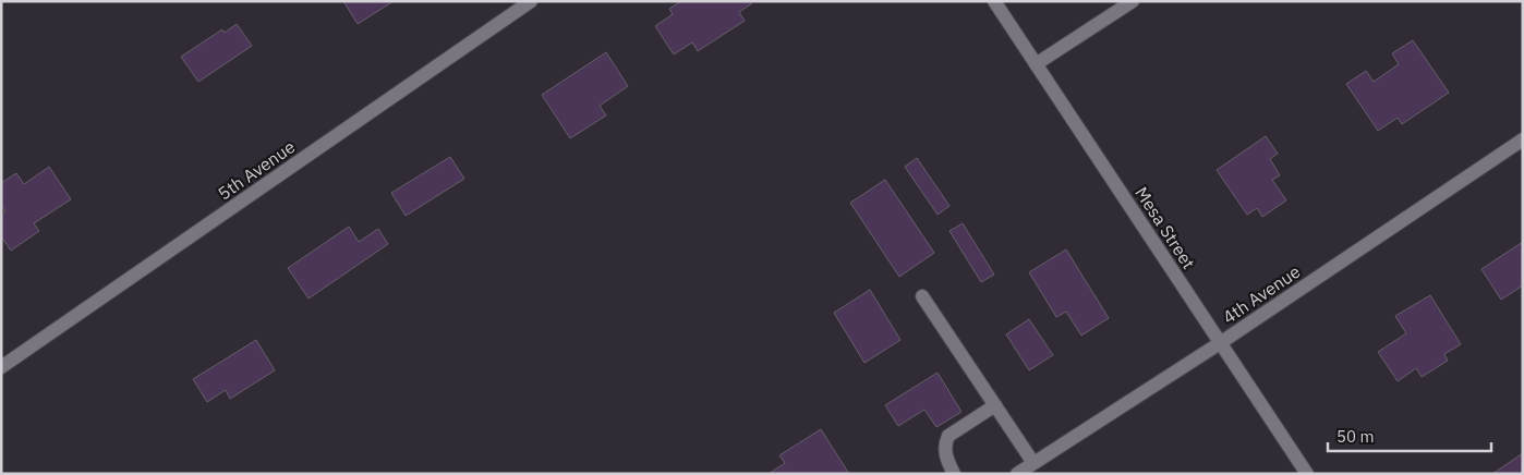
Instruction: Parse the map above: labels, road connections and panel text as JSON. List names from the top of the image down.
{
  "streets": {
    "street": ["5th Avenue", "Mesa Street", "4th Avenue"]
  },
  "crossings": [
    ["Mesa Street", "4th Avenue"]
  ],
  "scale_bar": "50 m"
}
